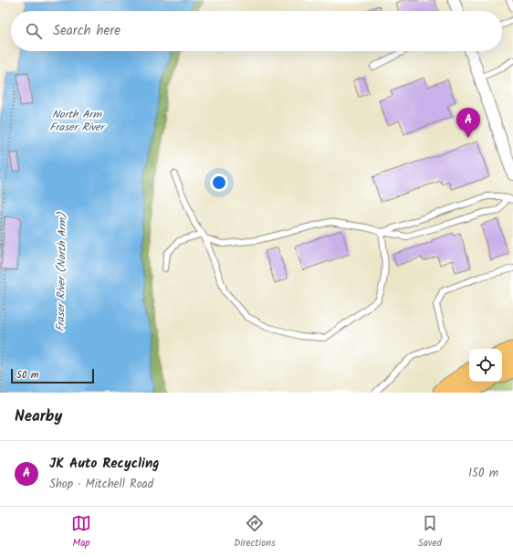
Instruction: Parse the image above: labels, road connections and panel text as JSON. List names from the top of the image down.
{
  "water": ["North Arm Fraser River", "Fraser River (North Arm)"],
  "scale_bar": "50 m",
  "page": {
    "search": "Search here",
    "pins": "A",
    "scale": "50 m",
    "heading": "Nearby",
    "list": [
      {
        "mark": "A",
        "name": "JK Auto Recycling",
        "note": "Shop · Mitchell Road",
        "value": "150 m"
      }
    ],
    "nav": ["Map", "Directions", "Saved"]
  }
}
